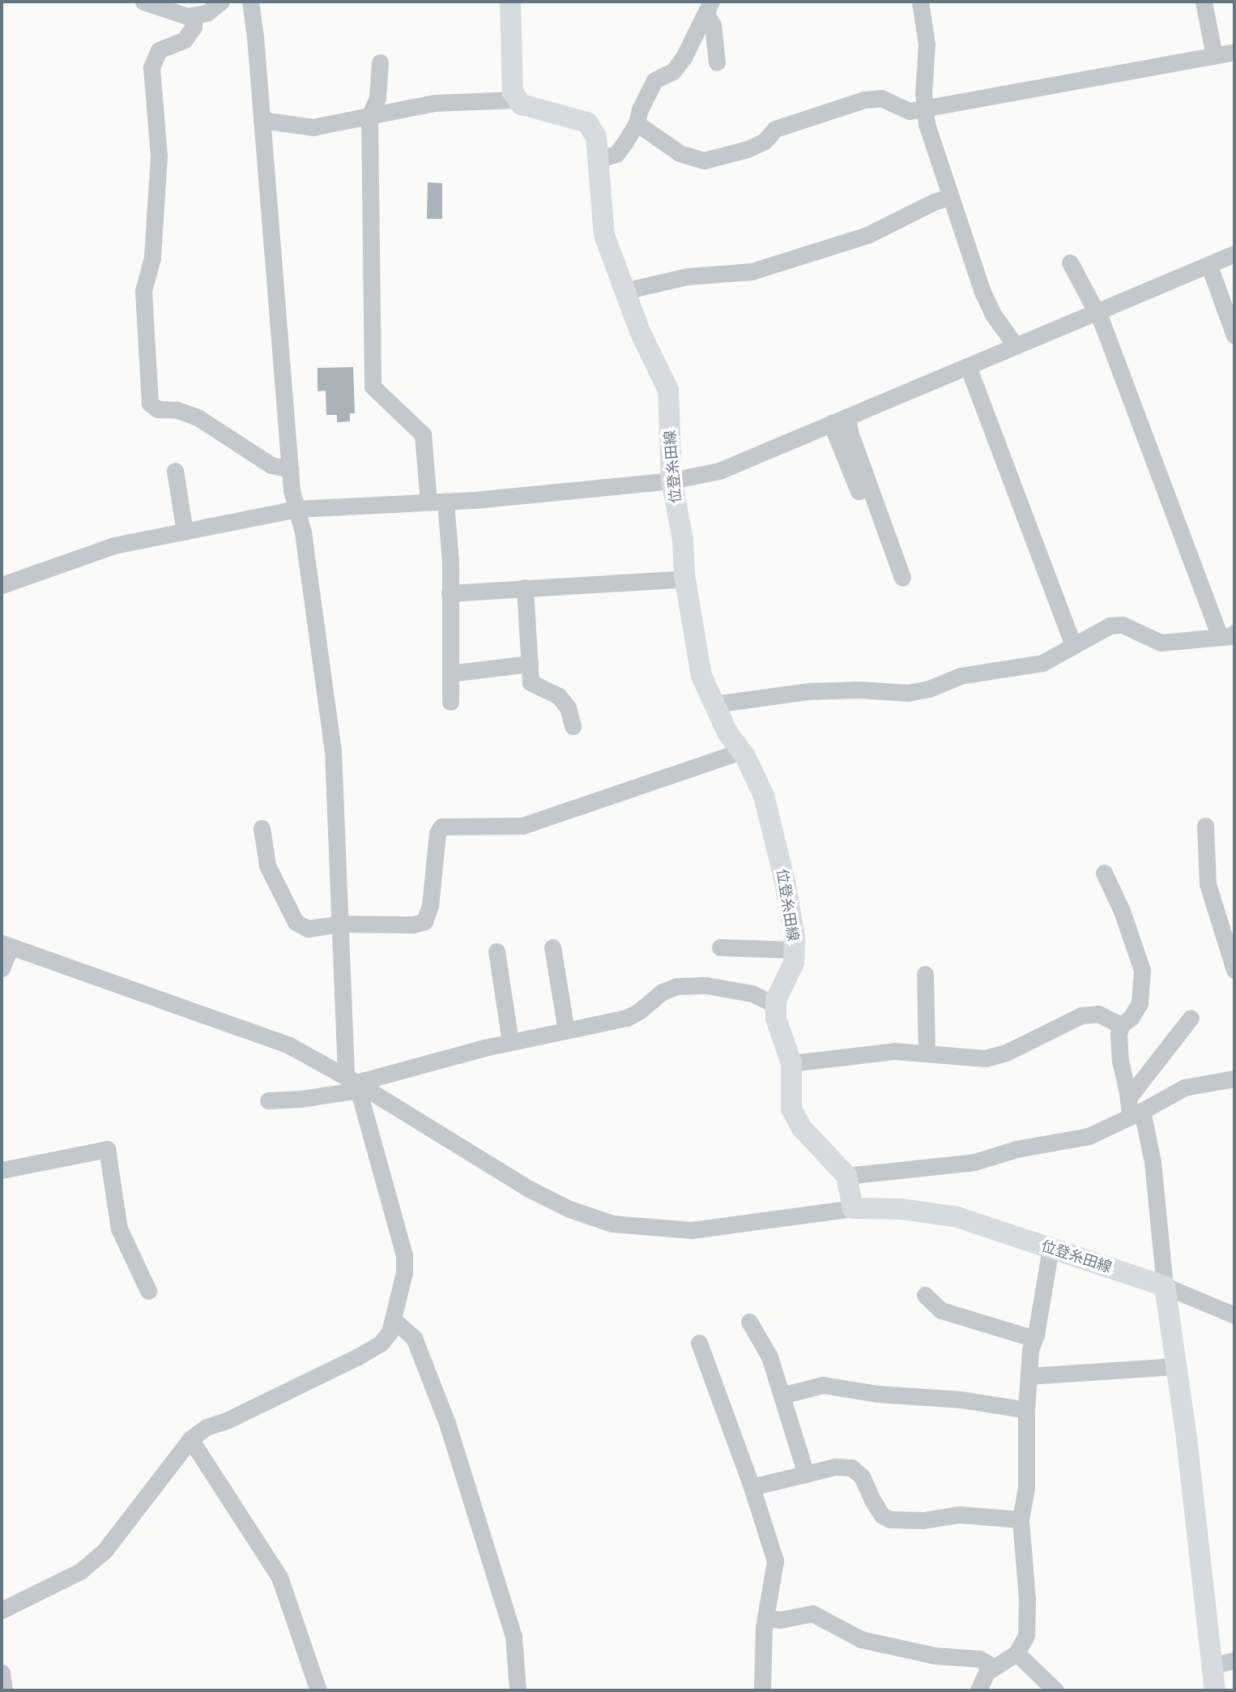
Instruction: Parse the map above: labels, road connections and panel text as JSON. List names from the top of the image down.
{
  "streets": {
    "main road": ["位登糸田線"]
  }
}
